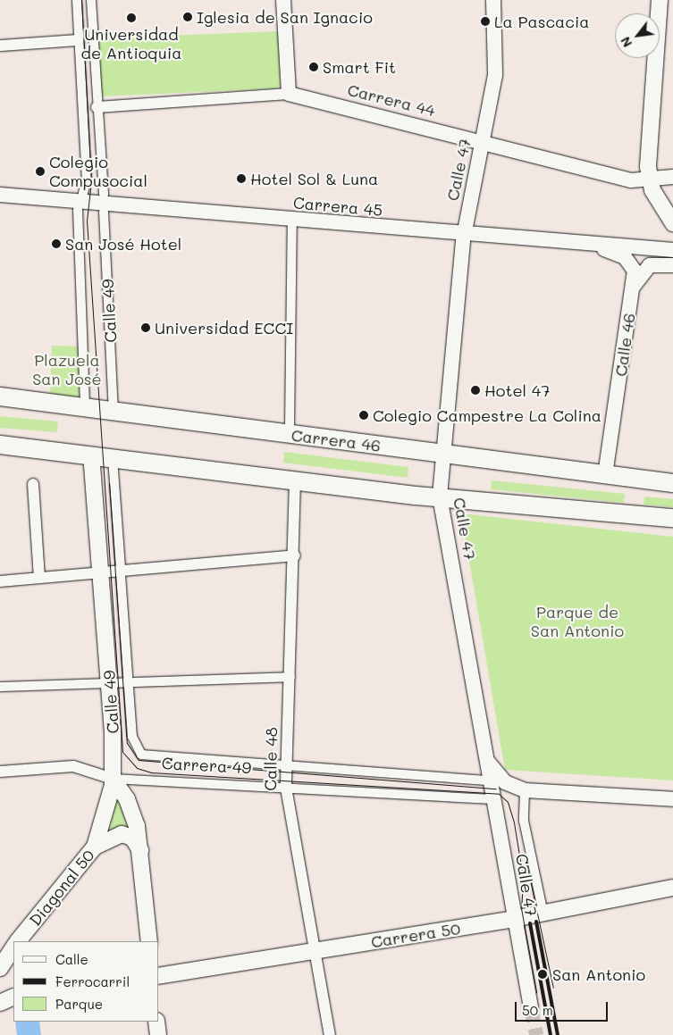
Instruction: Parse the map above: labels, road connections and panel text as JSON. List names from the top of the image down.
{
  "streets": {
    "main road": [
      "Calle 49",
      "Carrera 46",
      "Diagonal 50",
      "Carrera 50"
    ],
    "street": [
      "Carrera 44",
      "Calle 47",
      "Carrera 45",
      "Calle 46",
      "Calle 48",
      "Carrera 49"
    ]
  },
  "crossings": [
    ["Carrera 44", "Calle 47"],
    ["Calle 47", "Carrera 45"],
    ["Calle 47", "Carrera 46"],
    ["Calle 47", "Carrera 49"],
    ["Calle 47", "Carrera 50"],
    ["Carrera 45", "Calle 46"],
    ["Calle 49", "Carrera 46"],
    ["Calle 49", "Carrera 49"],
    ["Calle 49", "Diagonal 50"],
    ["Calle 46", "Carrera 46"],
    ["Calle 48", "Carrera 49"],
    ["Calle 48", "Carrera 50"],
    ["Carrera 49", "Diagonal 50"]
  ],
  "parks": ["Plazuela San José", "Parque de San Antonio"],
  "places": [
    "Iglesia de San Ignacio",
    "Universidad de Antioquia",
    "La Pascacia",
    "Smart Fit",
    "Colegio Compusocial",
    "Hotel Sol & Luna",
    "San José Hotel",
    "Universidad ECCI",
    "Hotel 47",
    "Colegio Campestre La Colina",
    "San Antonio"
  ],
  "legend": ["Calle", "Ferrocarril", "Parque"],
  "scale_bar": "50 m",
  "north": "bottom left"
}
